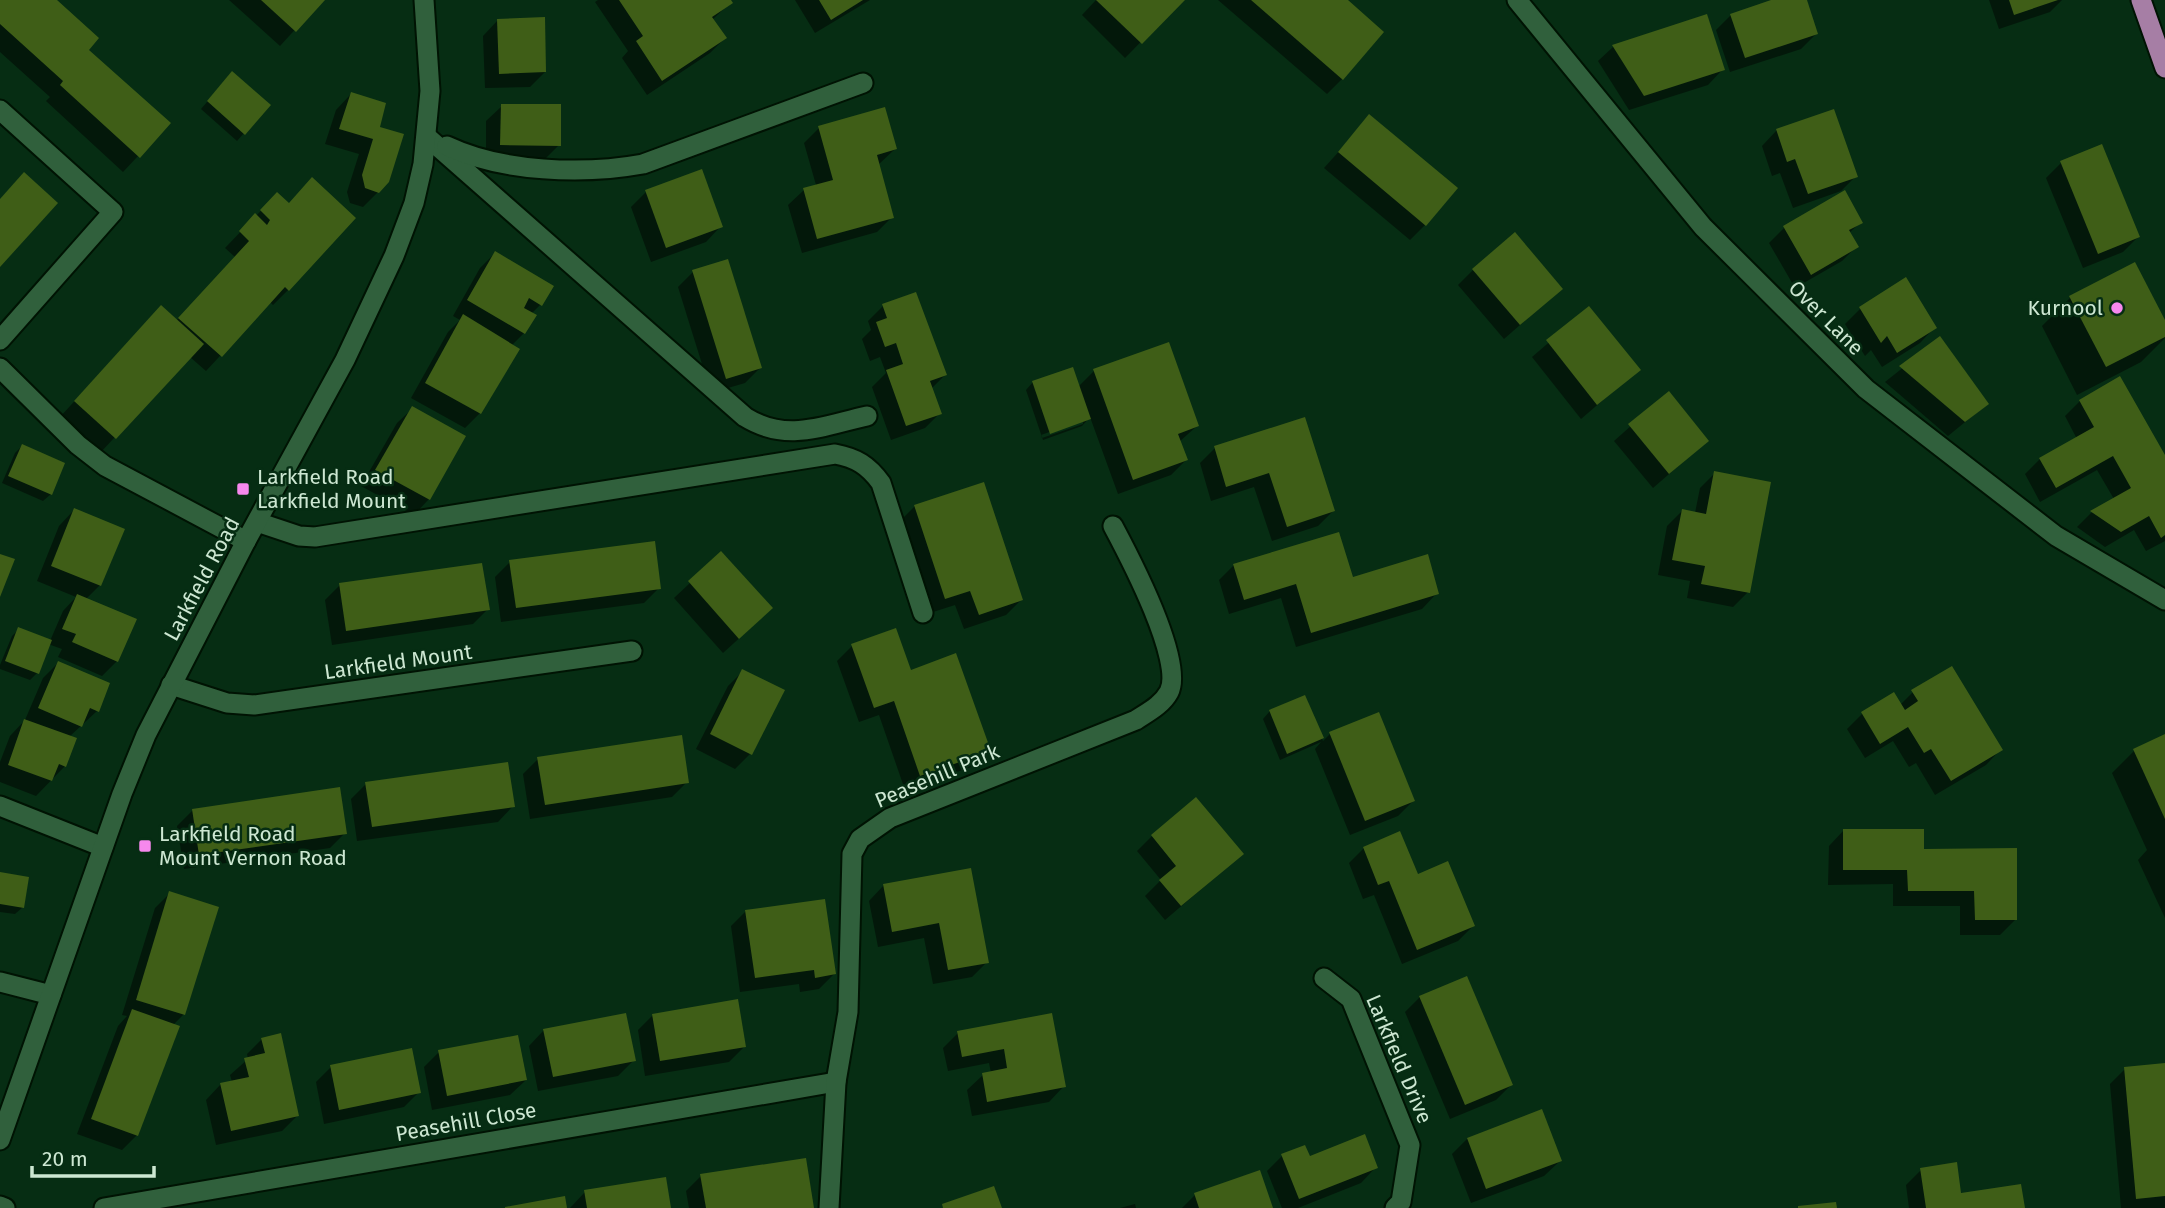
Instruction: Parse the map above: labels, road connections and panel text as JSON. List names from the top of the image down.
{
  "streets": {
    "street": [
      "Over Lane",
      "Larkfield Road",
      "Larkfield Mount",
      "Peasehill Park",
      "Larkfield Drive",
      "Peasehill Close"
    ]
  },
  "crossings": [
    ["Larkfield Road", "Larkfield Mount"],
    ["Peasehill Park", "Peasehill Close"]
  ],
  "places": {
    "other": ["Kurnool"],
    "transit": ["Larkfield Road Larkfield Mount", "Larkfield Road Mount Vernon Road"]
  },
  "scale_bar": "20 m"
}
